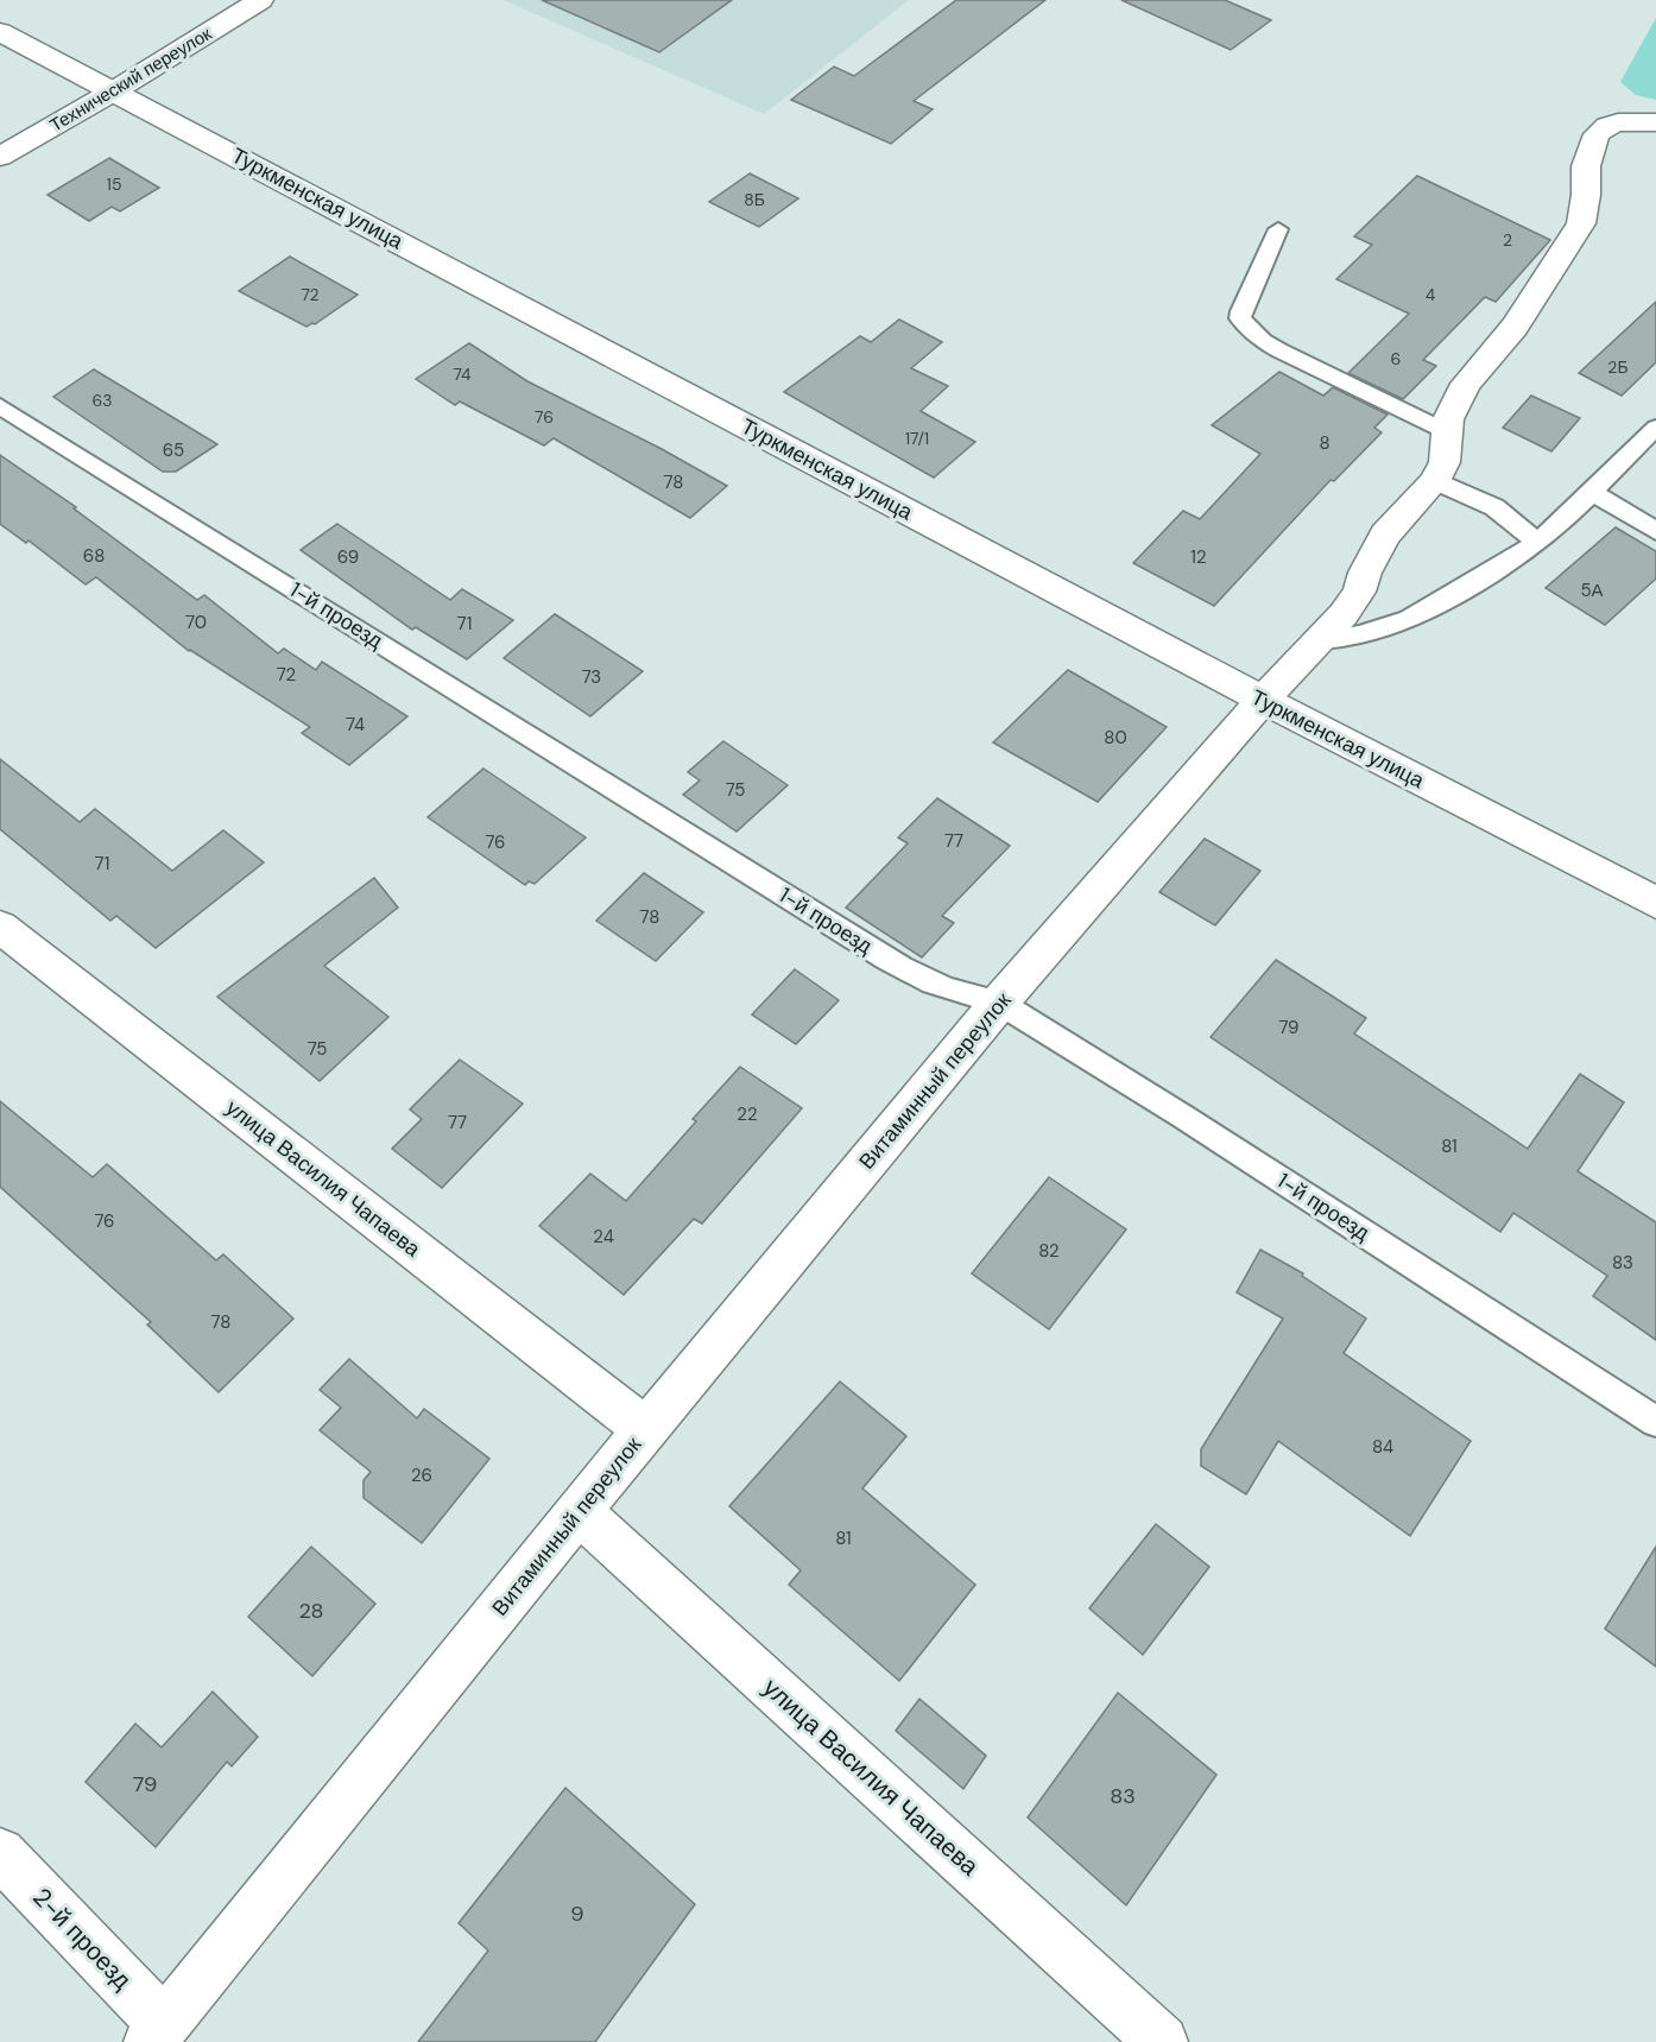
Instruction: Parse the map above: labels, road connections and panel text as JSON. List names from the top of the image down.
{
  "streets": {
    "street": [
      "Технический переулок",
      "Туркменская улица",
      "Витаминный переулок",
      "улица Василия Чапаева",
      "2-й проезд"
    ],
    "lane": ["1-й проезд"]
  },
  "crossings": [
    ["Технический переулок", "Туркменская улица"],
    ["Туркменская улица", "Витаминный переулок"],
    ["1-й проезд", "Витаминный переулок"],
    ["Витаминный переулок", "улица Василия Чапаева"],
    ["Витаминный переулок", "2-й проезд"]
  ],
  "house_numbers": [
    "15",
    "8Б",
    "2",
    "72",
    "4",
    "6",
    "2Б",
    "74",
    "63",
    "76",
    "17/1",
    "8",
    "65",
    "78",
    "68",
    "69",
    "12",
    "5А",
    "70",
    "71",
    "72",
    "73",
    "74",
    "80",
    "75",
    "77",
    "76",
    "71",
    "78",
    "79",
    "75",
    "22",
    "77",
    "81",
    "76",
    "24",
    "82",
    "83",
    "78",
    "84",
    "26",
    "81",
    "28",
    "79",
    "83",
    "9"
  ]
}
